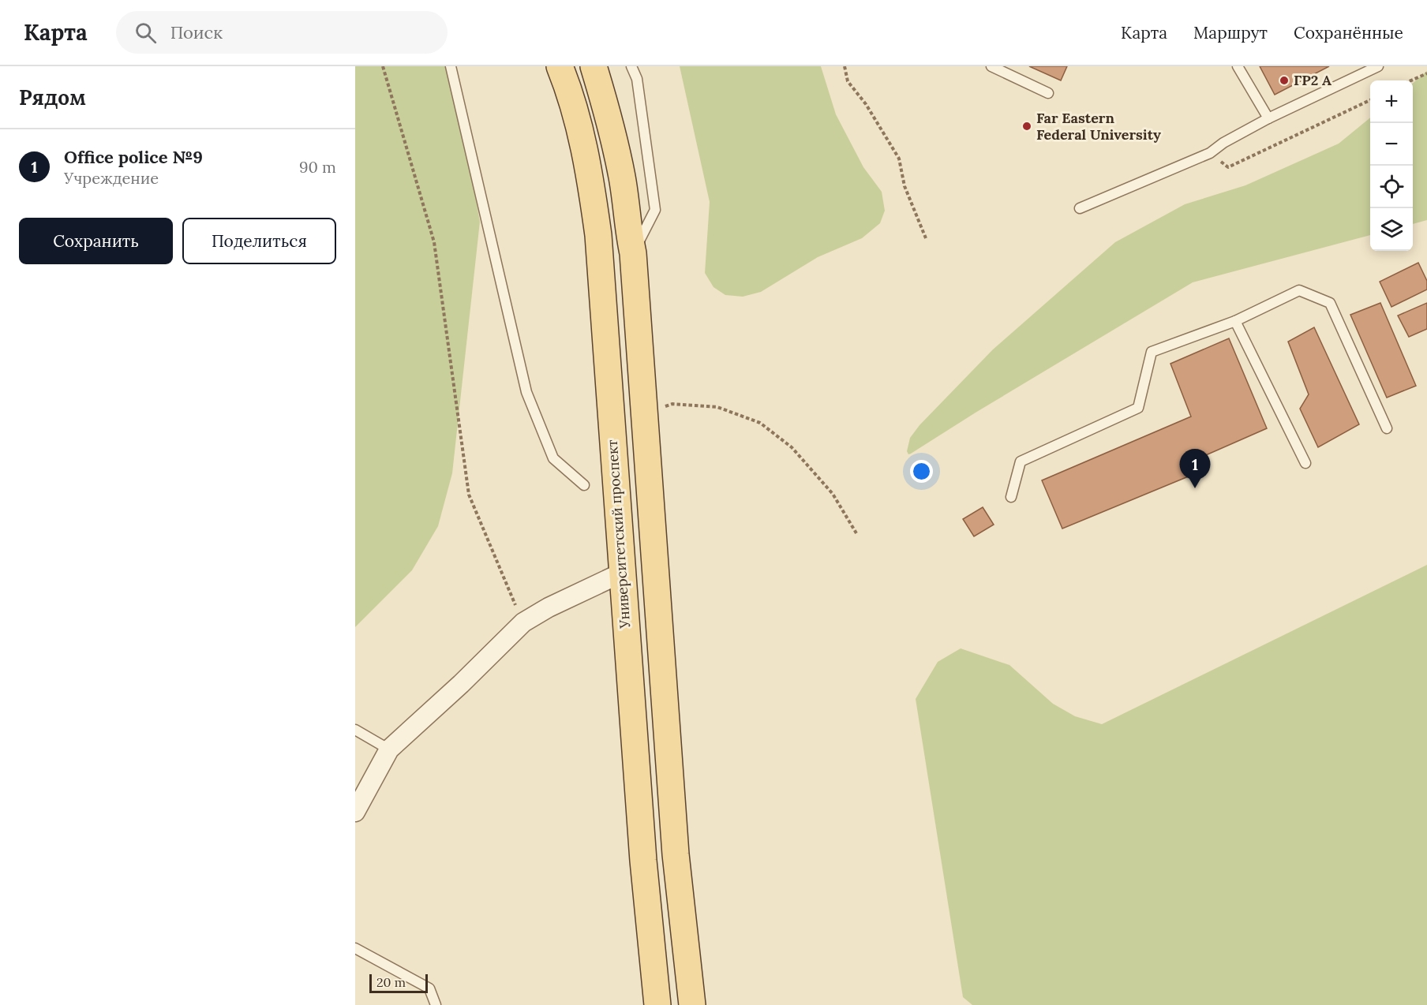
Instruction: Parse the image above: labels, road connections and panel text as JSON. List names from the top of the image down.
{
  "streets": {
    "main road": ["Университетский проспект"]
  },
  "places": ["ГР2 А", "Far Eastern Federal University"],
  "scale_bar": "20 m",
  "page": {
    "header": "Карта",
    "search": "Поиск",
    "nav": ["Карта", "Маршрут", "Сохранённые"],
    "heading": "Рядом",
    "map_buttons": ["+", "−"],
    "list": [
      {
        "mark": "1",
        "name": "Office police №9",
        "note": "Учреждение",
        "value": "90 m"
      }
    ],
    "buttons": ["Сохранить", "Поделиться"],
    "pins": "1",
    "scale": "20 m"
  }
}
